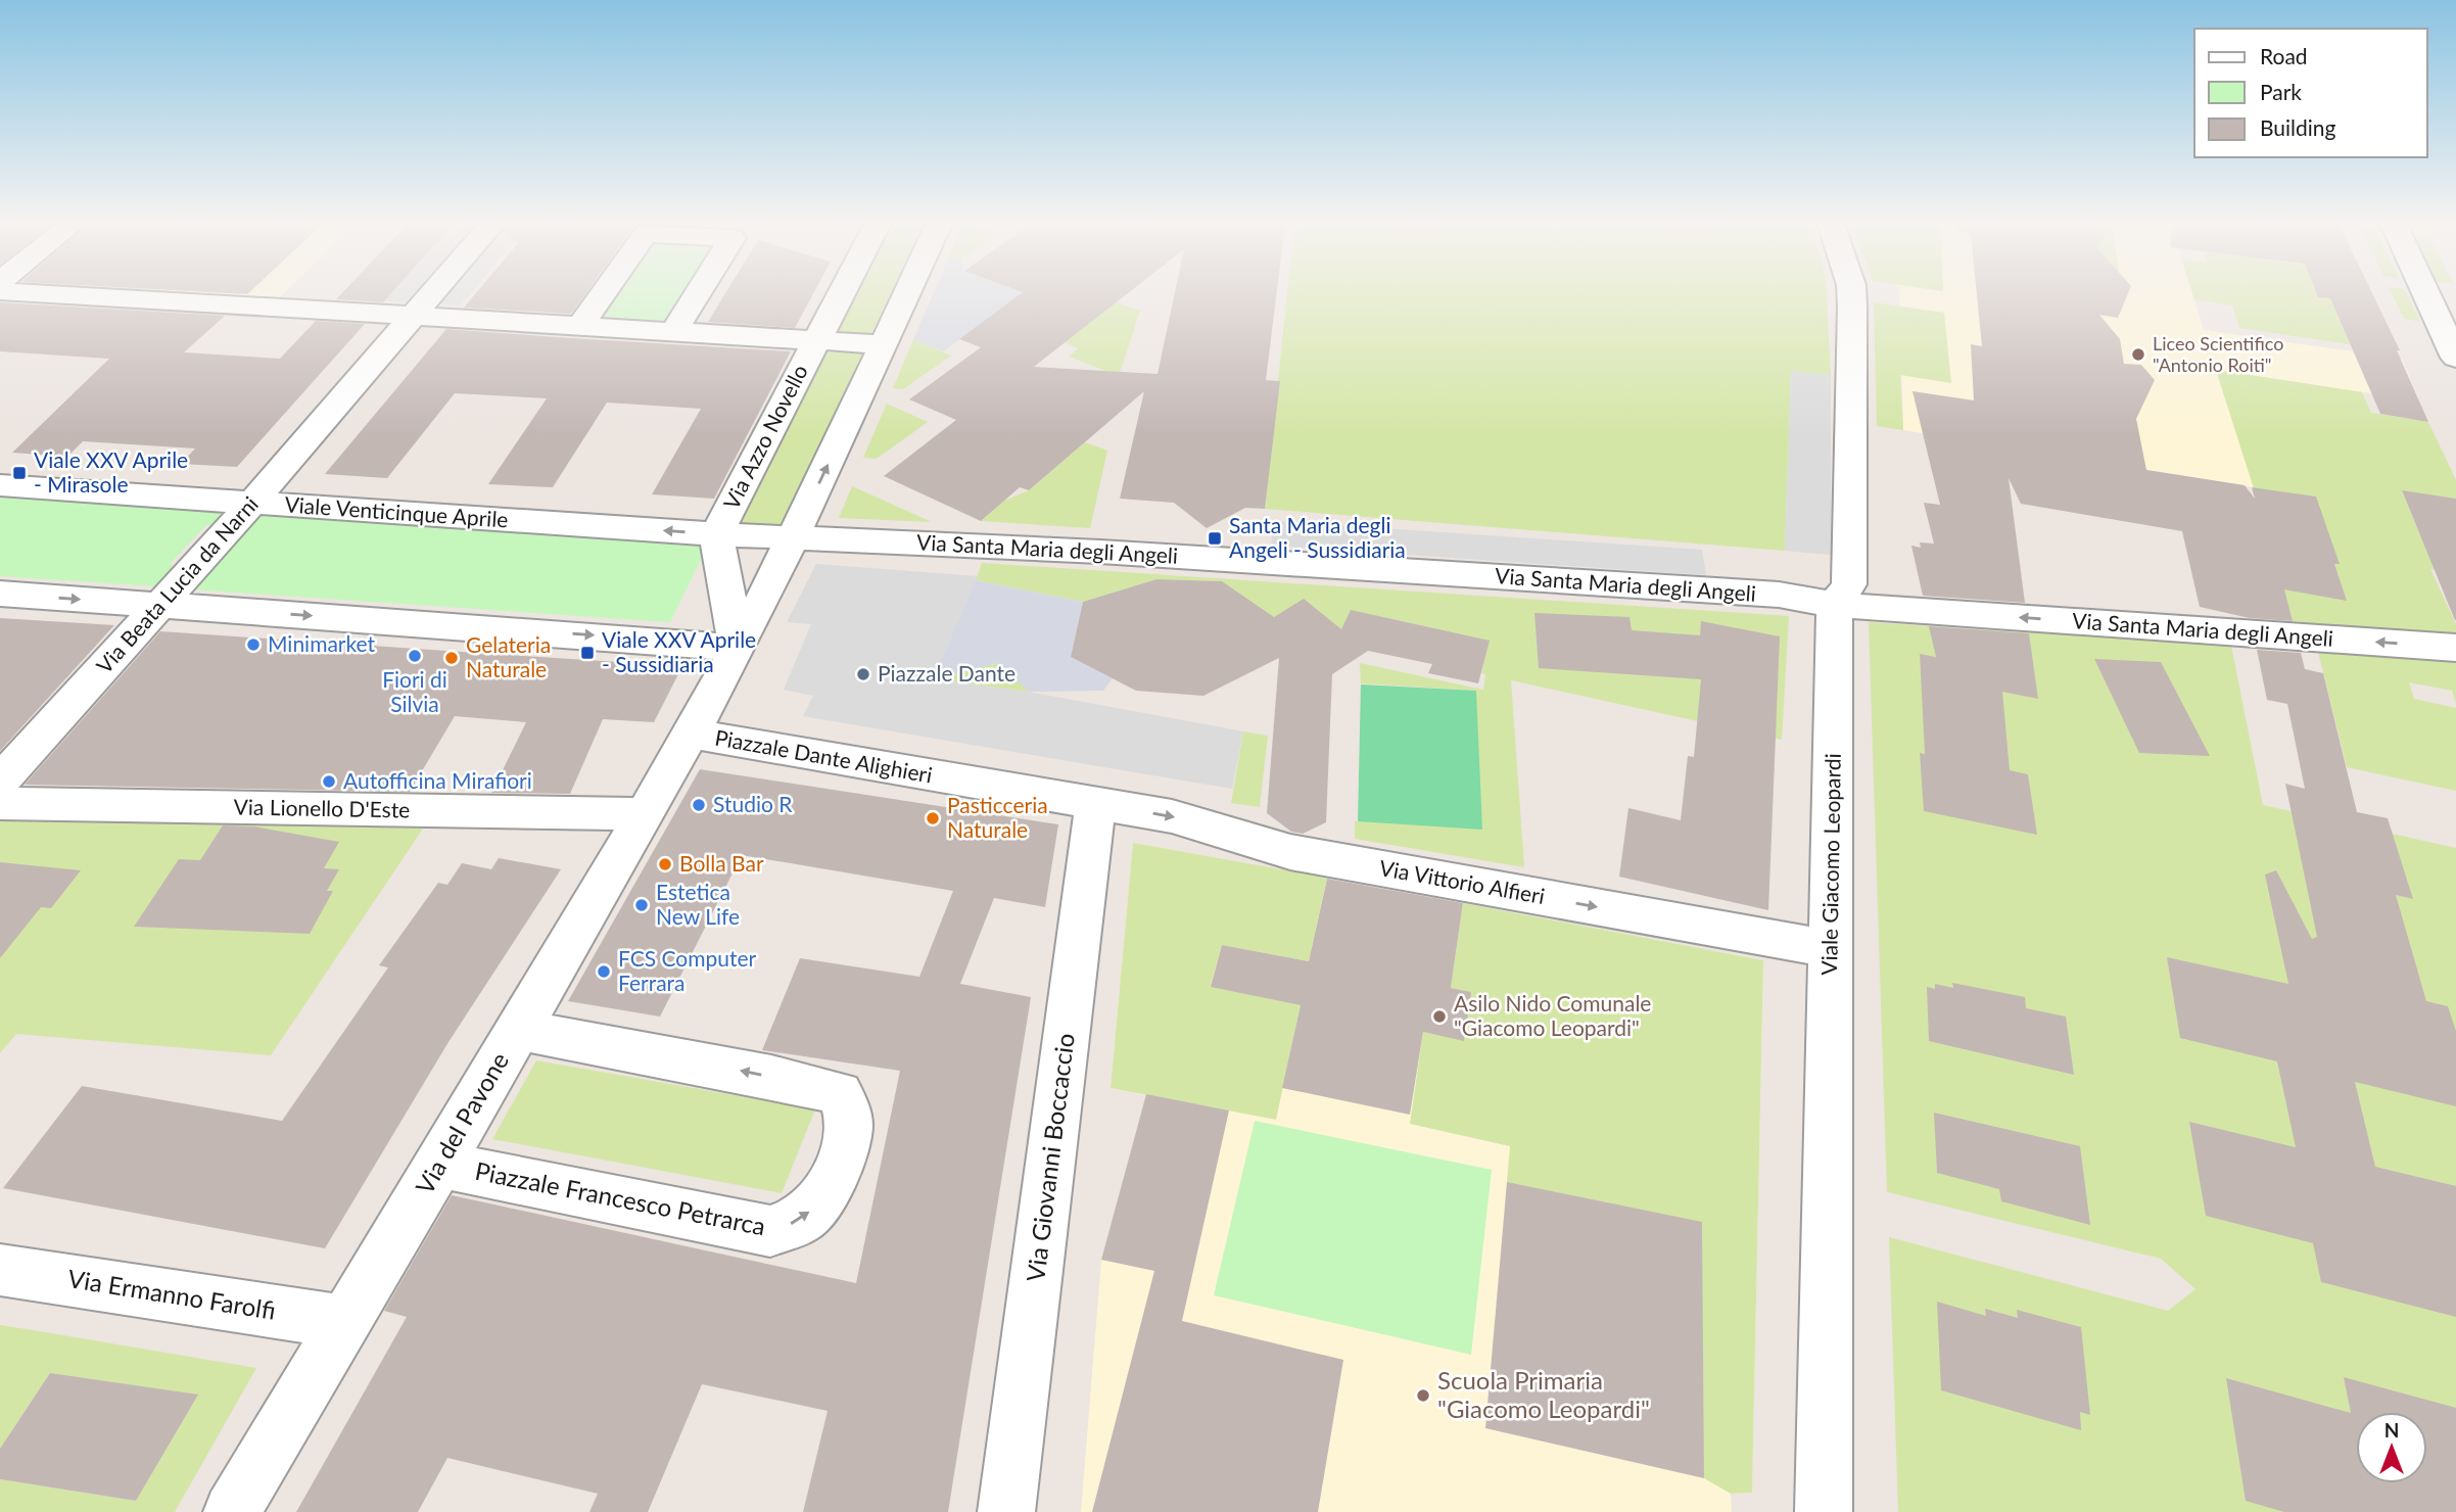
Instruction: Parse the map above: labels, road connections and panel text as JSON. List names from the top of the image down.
{
  "streets": {
    "street": [
      "Via Azzo Novello",
      "Viale Venticinque Aprile",
      "Via Santa Maria degli Angeli",
      "Via Beata Lucia da Narni",
      "Piazzale Dante Alighieri",
      "Via Lionello D'Este",
      "Viale Giacomo Leopardi",
      "Via Vittorio Alfieri",
      "Via del Pavone",
      "Via Giovanni Boccaccio",
      "Piazzale Francesco Petrarca",
      "Via Ermanno Farolfi"
    ]
  },
  "crossings": [
    ["Via Azzo Novello", "Viale Venticinque Aprile"],
    ["Viale Venticinque Aprile", "Via Santa Maria degli Angeli"],
    ["Viale Venticinque Aprile", "Via Beata Lucia da Narni"],
    ["Viale Venticinque Aprile", "Piazzale Dante Alighieri"],
    ["Via Santa Maria degli Angeli", "Piazzale Dante Alighieri"],
    ["Via Santa Maria degli Angeli", "Viale Giacomo Leopardi"],
    ["Piazzale Dante Alighieri", "Via Vittorio Alfieri"],
    ["Piazzale Dante Alighieri", "Via del Pavone"],
    ["Piazzale Dante Alighieri", "Via Giovanni Boccaccio"],
    ["Via Lionello D'Este", "Via del Pavone"],
    ["Viale Giacomo Leopardi", "Via Vittorio Alfieri"],
    ["Via Vittorio Alfieri", "Via Giovanni Boccaccio"],
    ["Via del Pavone", "Piazzale Francesco Petrarca"],
    ["Via del Pavone", "Via Ermanno Farolfi"]
  ],
  "one_way": ["Via Santa Maria degli Angeli", "Via Vittorio Alfieri"],
  "places": {
    "other": [
      "Liceo Scientifico \"Antonio Roiti\"",
      "Minimarket",
      "Fiori di Silvia",
      "Gelateria Naturale",
      "Piazzale Dante",
      "Autofficina Mirafiori",
      "Studio R",
      "Pasticceria Naturale",
      "Bolla Bar",
      "Estetica New Life",
      "FCS Computer Ferrara",
      "Asilo Nido Comunale \"Giacomo Leopardi\"",
      "Scuola Primaria \"Giacomo Leopardi\""
    ],
    "transit": ["Viale XXV Aprile - Mirasole", "Santa Maria degli Angeli - Sussidiaria", "Viale XXV Aprile - Sussidiaria"]
  },
  "legend": ["Road", "Park", "Building"],
  "north": "top"
}
